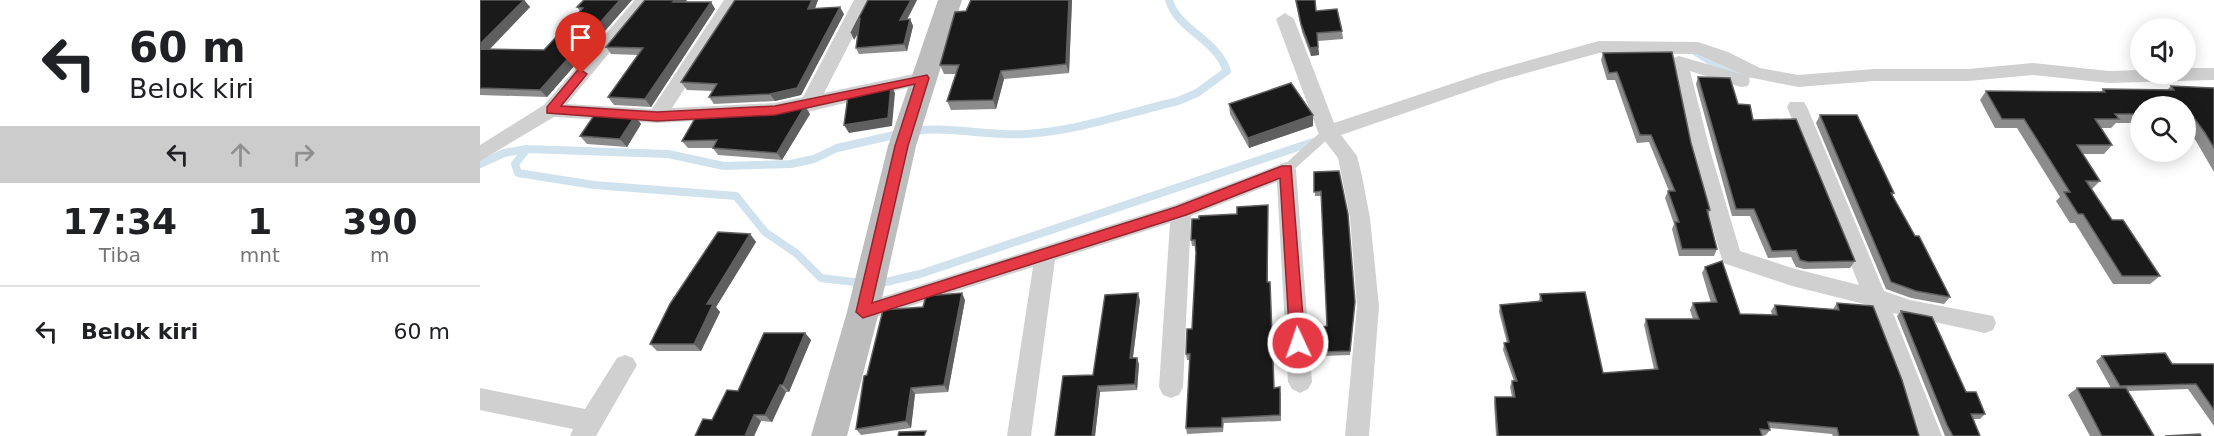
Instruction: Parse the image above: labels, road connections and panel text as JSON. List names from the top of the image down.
{
  "page": {
    "turn": ["60 m", "Belok kiri"],
    "eta": [
      "17:34",
      "Tiba",
      "1",
      "mnt",
      "390",
      "m"
    ],
    "list": [
      {
        "name": "Belok kiri",
        "value": "60 m"
      }
    ]
  }
}
